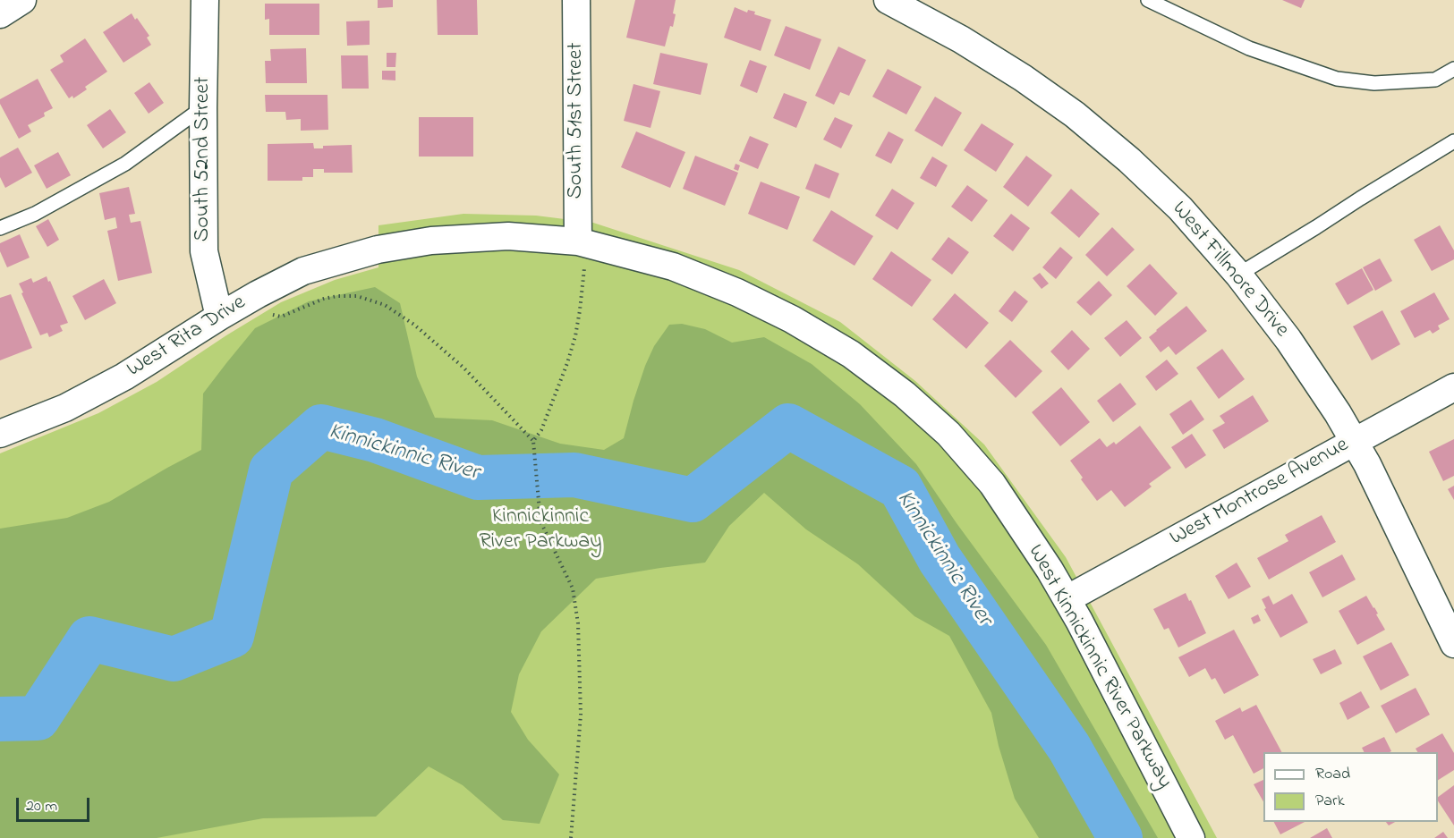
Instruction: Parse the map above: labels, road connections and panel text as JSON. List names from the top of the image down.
{
  "streets": {
    "street": [
      "South 51st Street",
      "South 52nd Street",
      "West Fillmore Drive",
      "West Rita Drive",
      "West Montrose Avenue",
      "West Kinnickinnic River Parkway"
    ]
  },
  "crossings": [
    ["South 51st Street", "West Kinnickinnic River Parkway"],
    ["South 52nd Street", "West Rita Drive"],
    ["West Fillmore Drive", "West Montrose Avenue"],
    ["West Rita Drive", "West Kinnickinnic River Parkway"],
    ["West Montrose Avenue", "West Kinnickinnic River Parkway"]
  ],
  "water": ["Kinnickinnic River"],
  "parks": ["Kinnickinnic River Parkway"],
  "legend": ["Road", "Park"],
  "scale_bar": "20 m"
}
